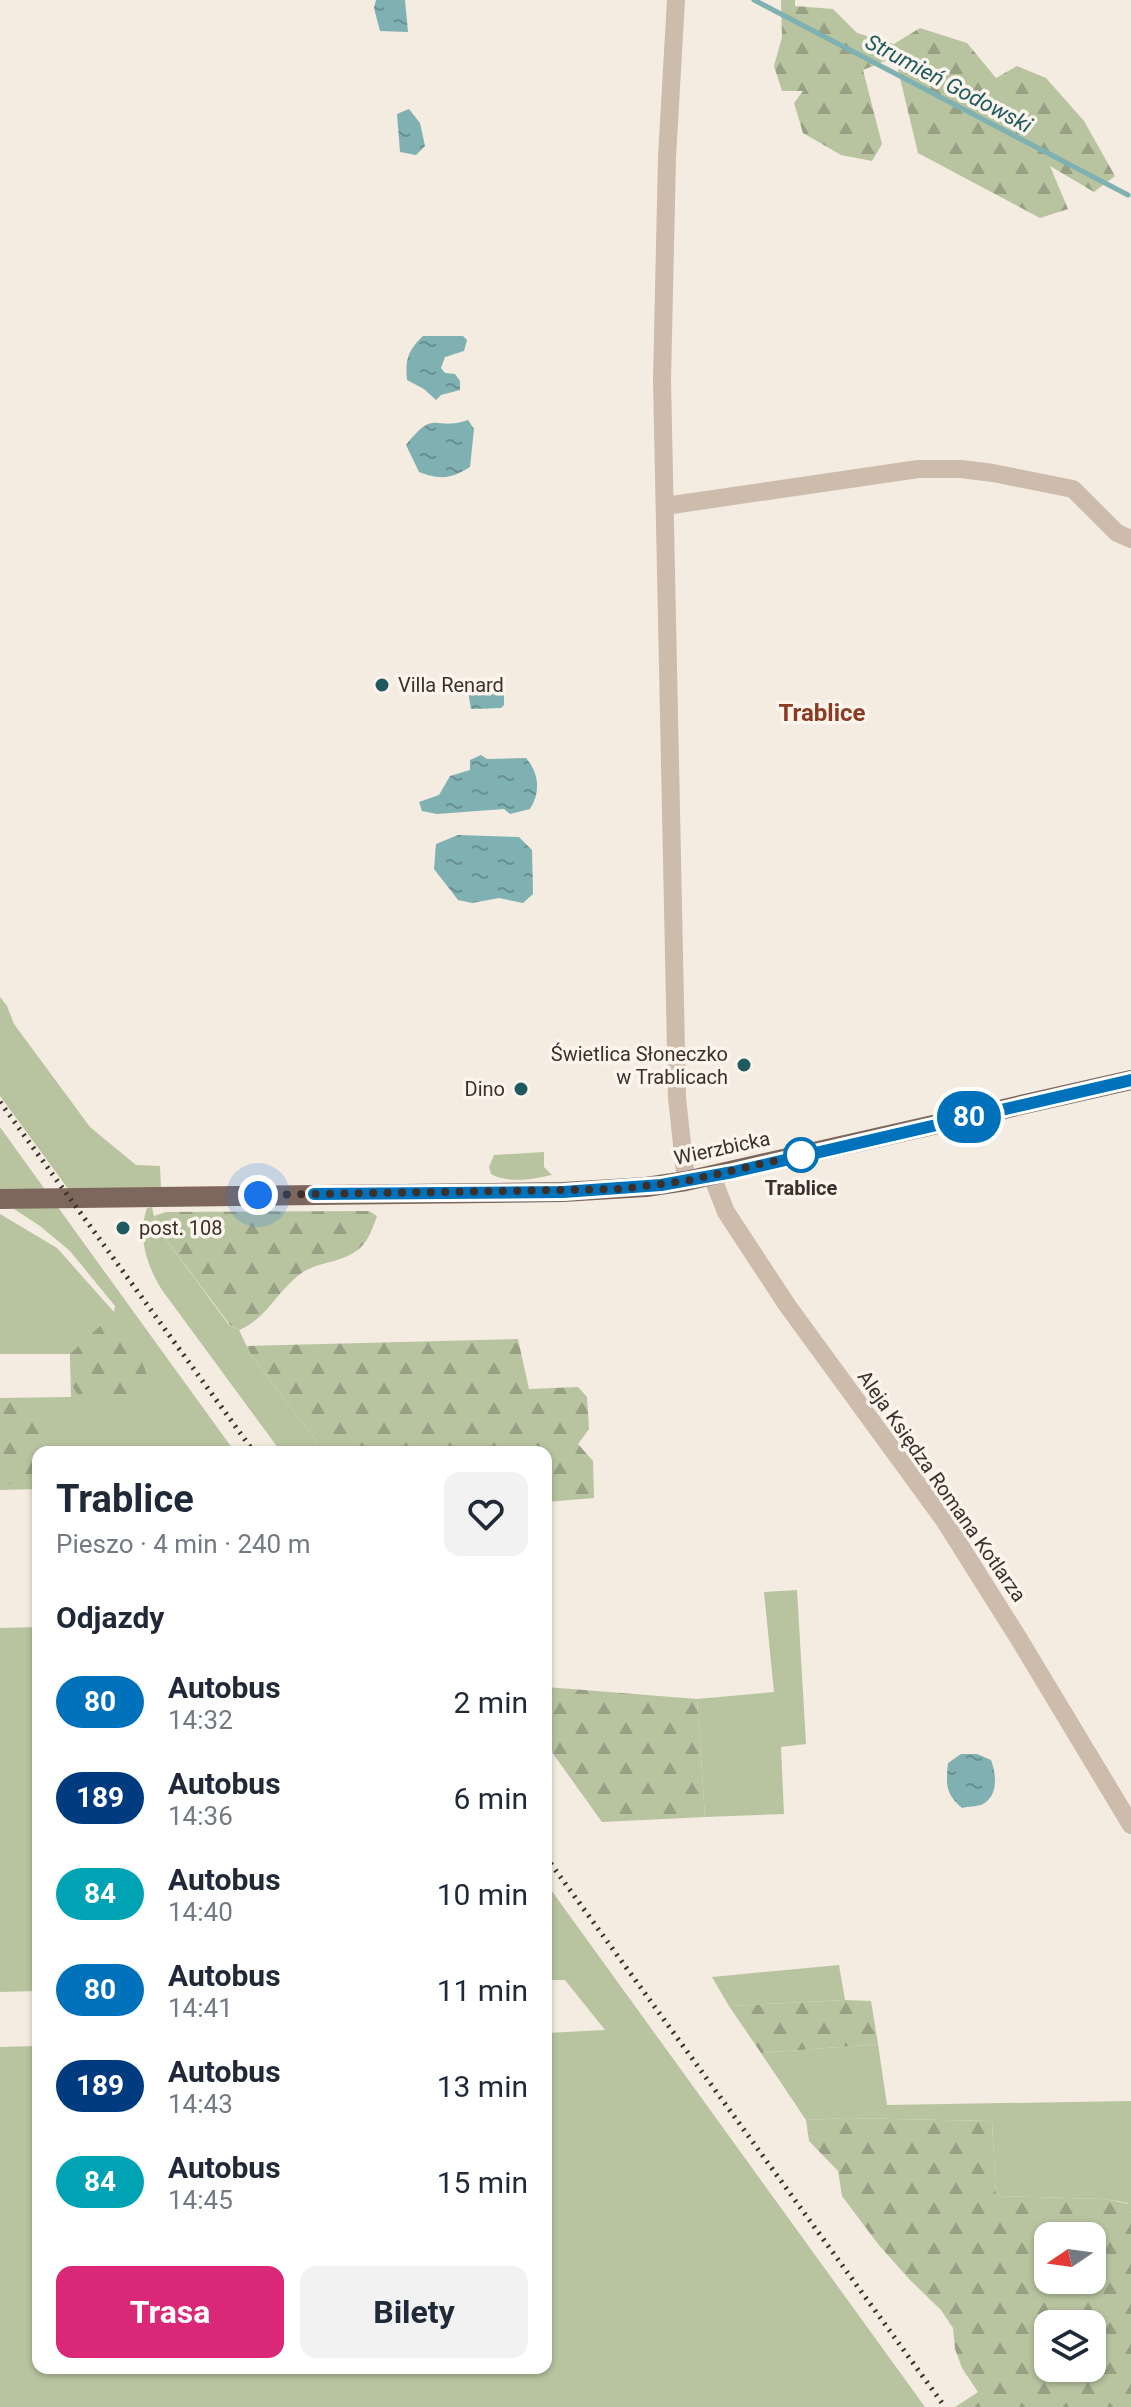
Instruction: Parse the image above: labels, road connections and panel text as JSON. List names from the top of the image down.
{
  "streets": {
    "main road": ["Wierzbicka"],
    "street": ["Aleja Księdza Romana Kotlarza"]
  },
  "crossings": [
    ["Wierzbicka", "Aleja Księdza Romana Kotlarza"]
  ],
  "districts": ["Trablice"],
  "water": ["Strumień Godowski"],
  "places": [
    "Villa Renard",
    "Świetlica Słoneczko w Trablicach",
    "Dino",
    "Trablice",
    "post. 108"
  ],
  "lines": ["bus line 80"],
  "north": "left",
  "page": {
    "on_map": "80",
    "heading": [
      ["Trablice", "Pieszo · 4 min · 240 m"],
      "Odjazdy"
    ],
    "list": [
      {
        "mark": "80",
        "name": "Autobus",
        "note": "14:32",
        "value": "2 min"
      },
      {
        "mark": "189",
        "name": "Autobus",
        "note": "14:36",
        "value": "6 min"
      },
      {
        "mark": "84",
        "name": "Autobus",
        "note": "14:40",
        "value": "10 min"
      },
      {
        "mark": "80",
        "name": "Autobus",
        "note": "14:41",
        "value": "11 min"
      },
      {
        "mark": "189",
        "name": "Autobus",
        "note": "14:43",
        "value": "13 min"
      },
      {
        "mark": "84",
        "name": "Autobus",
        "note": "14:45",
        "value": "15 min"
      }
    ],
    "buttons": ["Trasa", "Bilety"]
  }
}
